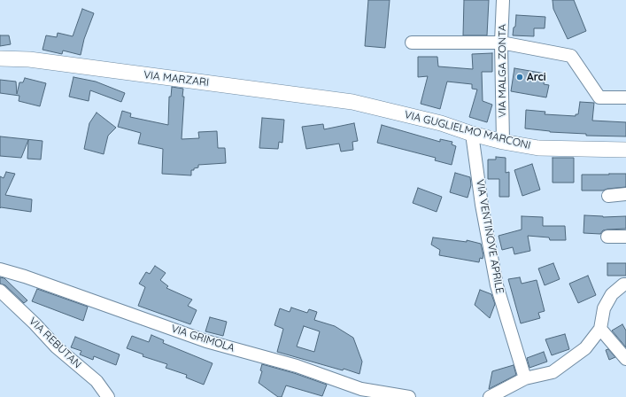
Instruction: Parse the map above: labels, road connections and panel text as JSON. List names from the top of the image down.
{
  "streets": {
    "street": [
      "VIA MALGA ZONTA",
      "VIA MARZARI",
      "VIA GUGLIELMO MARCONI",
      "VIA VENTINOVE APRILE",
      "VIA GRIMOLA",
      "VIA REBUTAN"
    ]
  },
  "crossings": [
    ["VIA MALGA ZONTA", "VIA GUGLIELMO MARCONI"],
    ["VIA MARZARI", "VIA GUGLIELMO MARCONI"],
    ["VIA GUGLIELMO MARCONI", "VIA VENTINOVE APRILE"]
  ],
  "places": ["Arci"]
}
